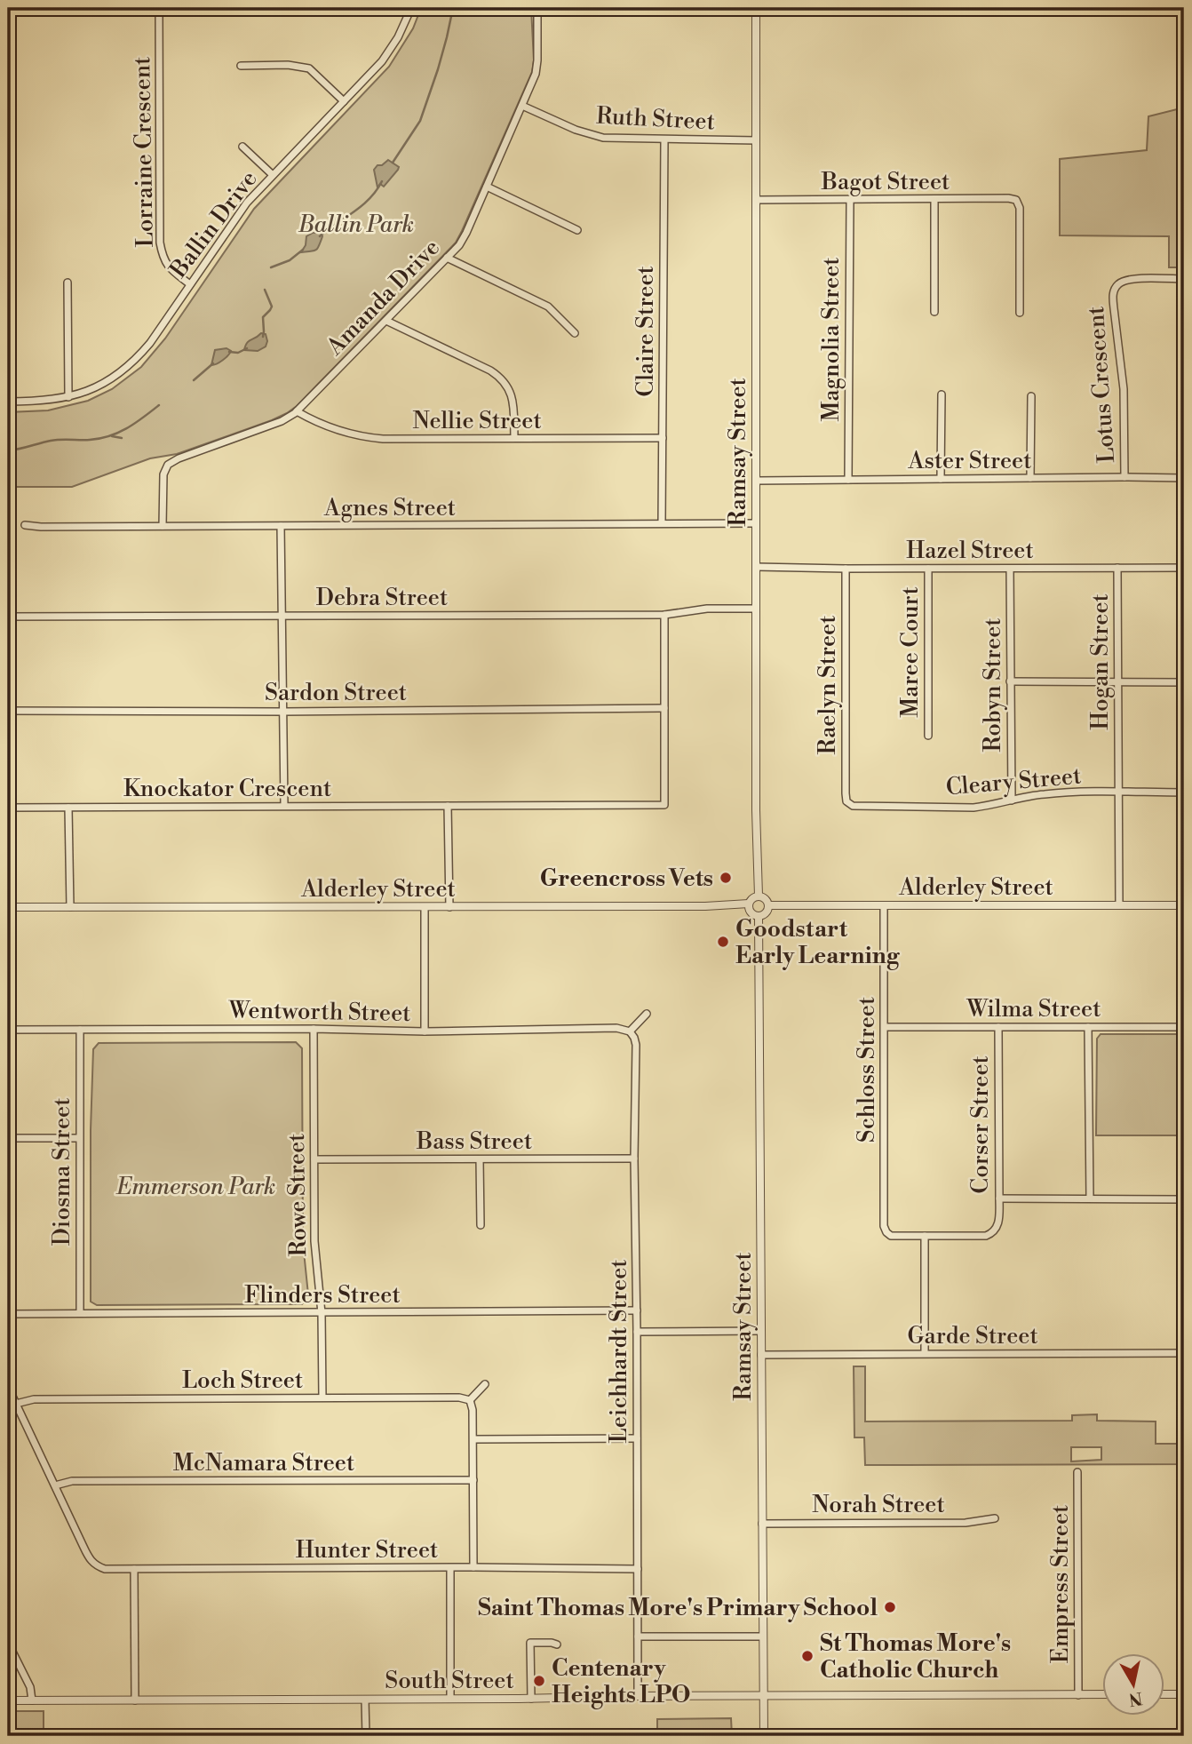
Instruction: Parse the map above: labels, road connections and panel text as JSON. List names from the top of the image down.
{
  "streets": {
    "street": [
      "Ruth Street",
      "Lorraine Crescent",
      "Bagot Street",
      "Ballin Drive",
      "Amanda Drive",
      "Claire Street",
      "Magnolia Street",
      "Lotus Crescent",
      "Nellie Street",
      "Ramsay Street",
      "Aster Street",
      "Agnes Street",
      "Hazel Street",
      "Debra Street",
      "Maree Court",
      "Hogan Street",
      "Raelyn Street",
      "Robyn Street",
      "Sardon Street",
      "Cleary Street",
      "Knockator Crescent",
      "Alderley Street",
      "Wilma Street",
      "Wentworth Street",
      "Schloss Street",
      "Corser Street",
      "Bass Street",
      "Diosma Street",
      "Rowe Street",
      "Flinders Street",
      "Garde Street",
      "Leichhardt Street",
      "Loch Street",
      "McNamara Street",
      "Norah Street",
      "Hunter Street",
      "Empress Street",
      "South Street"
    ]
  },
  "crossings": [
    ["Ruth Street", "Amanda Drive"],
    ["Ruth Street", "Claire Street"],
    ["Ruth Street", "Ramsay Street"],
    ["Lorraine Crescent", "Ballin Drive"],
    ["Bagot Street", "Magnolia Street"],
    ["Bagot Street", "Ramsay Street"],
    ["Amanda Drive", "Nellie Street"],
    ["Amanda Drive", "Agnes Street"],
    ["Claire Street", "Nellie Street"],
    ["Claire Street", "Agnes Street"],
    ["Magnolia Street", "Aster Street"],
    ["Lotus Crescent", "Aster Street"],
    ["Ramsay Street", "Aster Street"],
    ["Ramsay Street", "Agnes Street"],
    ["Ramsay Street", "Hazel Street"],
    ["Ramsay Street", "Debra Street"],
    ["Ramsay Street", "Alderley Street"],
    ["Ramsay Street", "Garde Street"],
    ["Ramsay Street", "Norah Street"],
    ["Ramsay Street", "South Street"],
    ["Hazel Street", "Maree Court"],
    ["Hazel Street", "Hogan Street"],
    ["Hazel Street", "Raelyn Street"],
    ["Hazel Street", "Robyn Street"],
    ["Hogan Street", "Cleary Street"],
    ["Hogan Street", "Alderley Street"],
    ["Raelyn Street", "Cleary Street"],
    ["Robyn Street", "Cleary Street"],
    ["Alderley Street", "Schloss Street"],
    ["Wilma Street", "Schloss Street"],
    ["Wilma Street", "Corser Street"],
    ["Wentworth Street", "Diosma Street"],
    ["Wentworth Street", "Rowe Street"],
    ["Wentworth Street", "Leichhardt Street"],
    ["Schloss Street", "Corser Street"],
    ["Bass Street", "Rowe Street"],
    ["Bass Street", "Leichhardt Street"],
    ["Diosma Street", "Flinders Street"],
    ["Rowe Street", "Flinders Street"],
    ["Rowe Street", "Loch Street"],
    ["Flinders Street", "Leichhardt Street"],
    ["Leichhardt Street", "Hunter Street"],
    ["Leichhardt Street", "South Street"],
    ["McNamara Street", "Hunter Street"],
    ["Empress Street", "South Street"]
  ],
  "parks": ["Ballin Park", "Emmerson Park"],
  "places": [
    "Greencross Vets",
    "Goodstart Early Learning",
    "Saint Thomas More's Primary School",
    "St Thomas More's Catholic Church",
    "Centenary Heights LPO"
  ],
  "north": "bottom"
}
